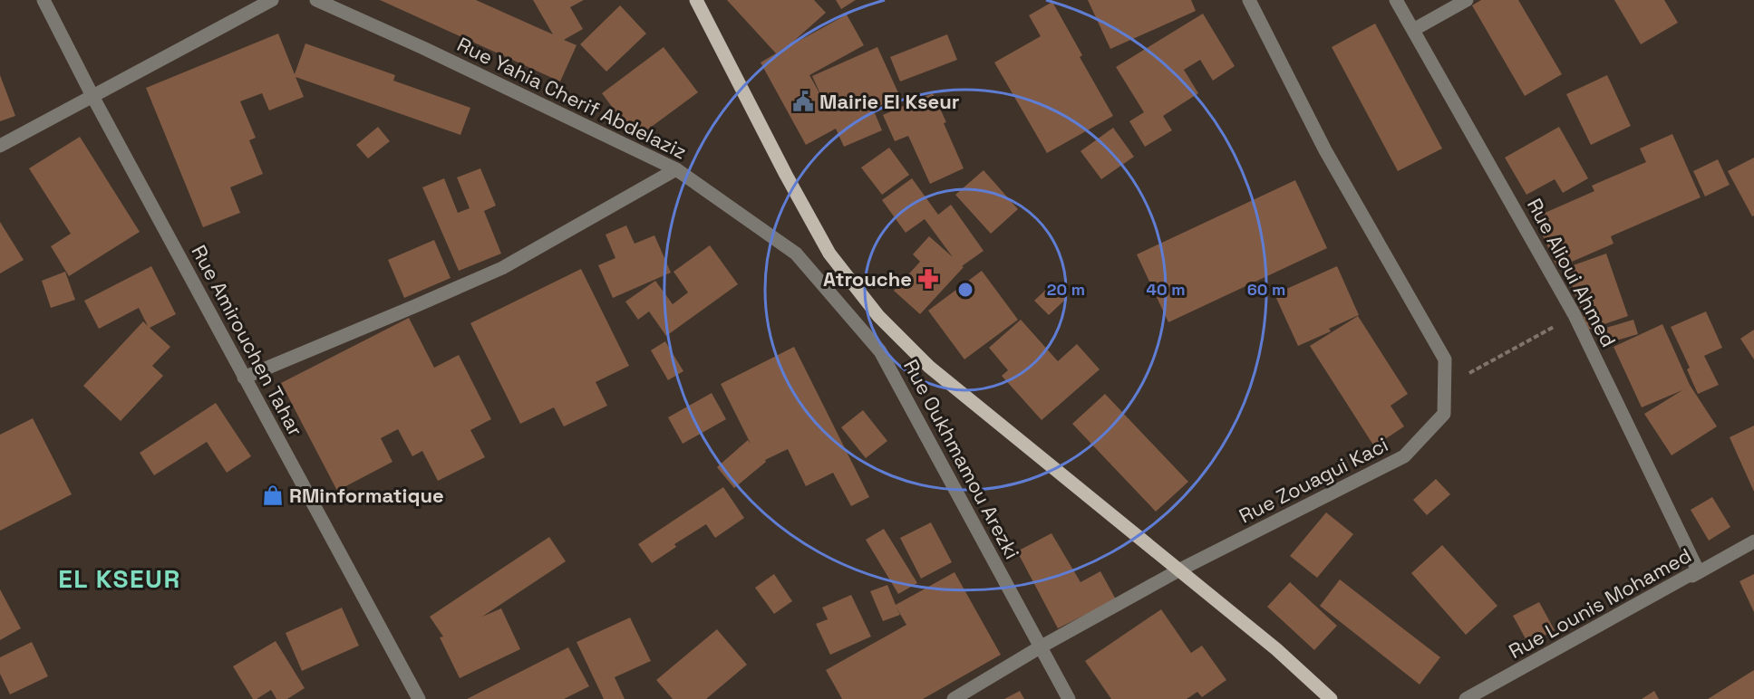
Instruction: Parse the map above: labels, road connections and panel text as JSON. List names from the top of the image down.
{
  "streets": {
    "street": [
      "Rue Yahia Cherif Abdelaziz",
      "Rue Alioui Ahmed",
      "Rue Amirouchen Tahar",
      "Rue Oukhmamou Arezki",
      "Rue Zouagui Kaci",
      "Rue Lounis Mohamed"
    ]
  },
  "crossings": [
    ["Rue Yahia Cherif Abdelaziz", "Rue Oukhmamou Arezki"],
    ["Rue Alioui Ahmed", "Rue Lounis Mohamed"],
    ["Rue Oukhmamou Arezki", "Rue Zouagui Kaci"]
  ],
  "districts": ["EL KSEUR"],
  "places": {
    "public building": ["Mairie El Kseur"],
    "pharmacy": ["Atrouche"],
    "shop": ["RMinformatique"]
  },
  "rings": ["20 m", "40 m", "60 m"]
}
